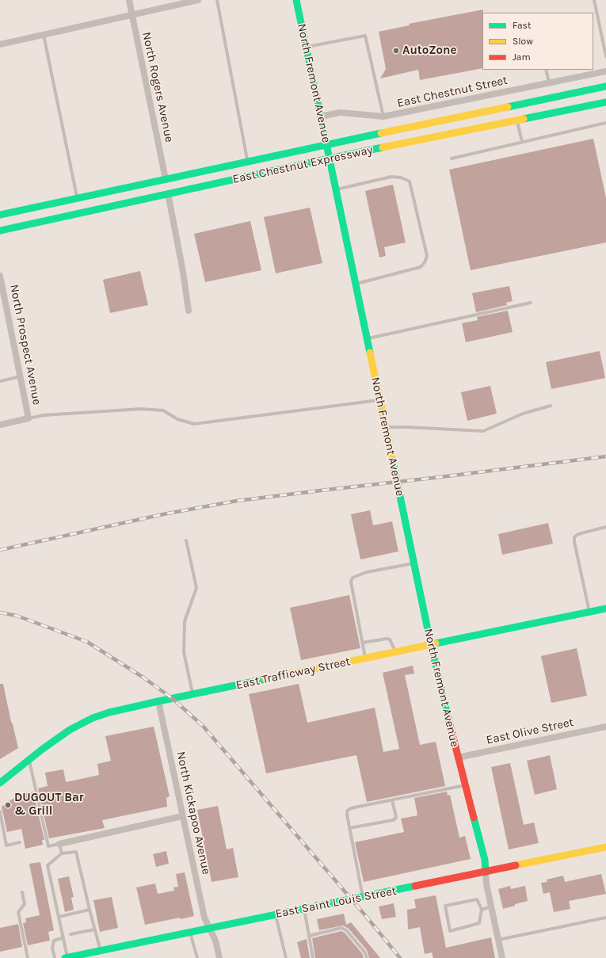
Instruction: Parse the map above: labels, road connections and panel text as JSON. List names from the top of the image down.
{
  "streets": {
    "main road": [
      "North Fremont Avenue",
      "East Chestnut Expressway",
      "East Trafficway Street",
      "East Saint Louis Street"
    ],
    "street": [
      "North Rogers Avenue",
      "East Chestnut Street",
      "North Prospect Avenue",
      "East Olive Street",
      "North Kickapoo Avenue"
    ]
  },
  "crossings": [
    ["North Fremont Avenue", "East Chestnut Street"],
    ["North Fremont Avenue", "East Chestnut Expressway"],
    ["North Fremont Avenue", "East Trafficway Street"],
    ["North Fremont Avenue", "East Olive Street"],
    ["North Fremont Avenue", "East Saint Louis Street"],
    ["North Rogers Avenue", "East Chestnut Expressway"],
    ["East Trafficway Street", "North Kickapoo Avenue"],
    ["North Kickapoo Avenue", "East Saint Louis Street"]
  ],
  "places": ["AutoZone", "DUGOUT Bar & Grill"],
  "legend": ["Fast", "Slow", "Jam"]
}
